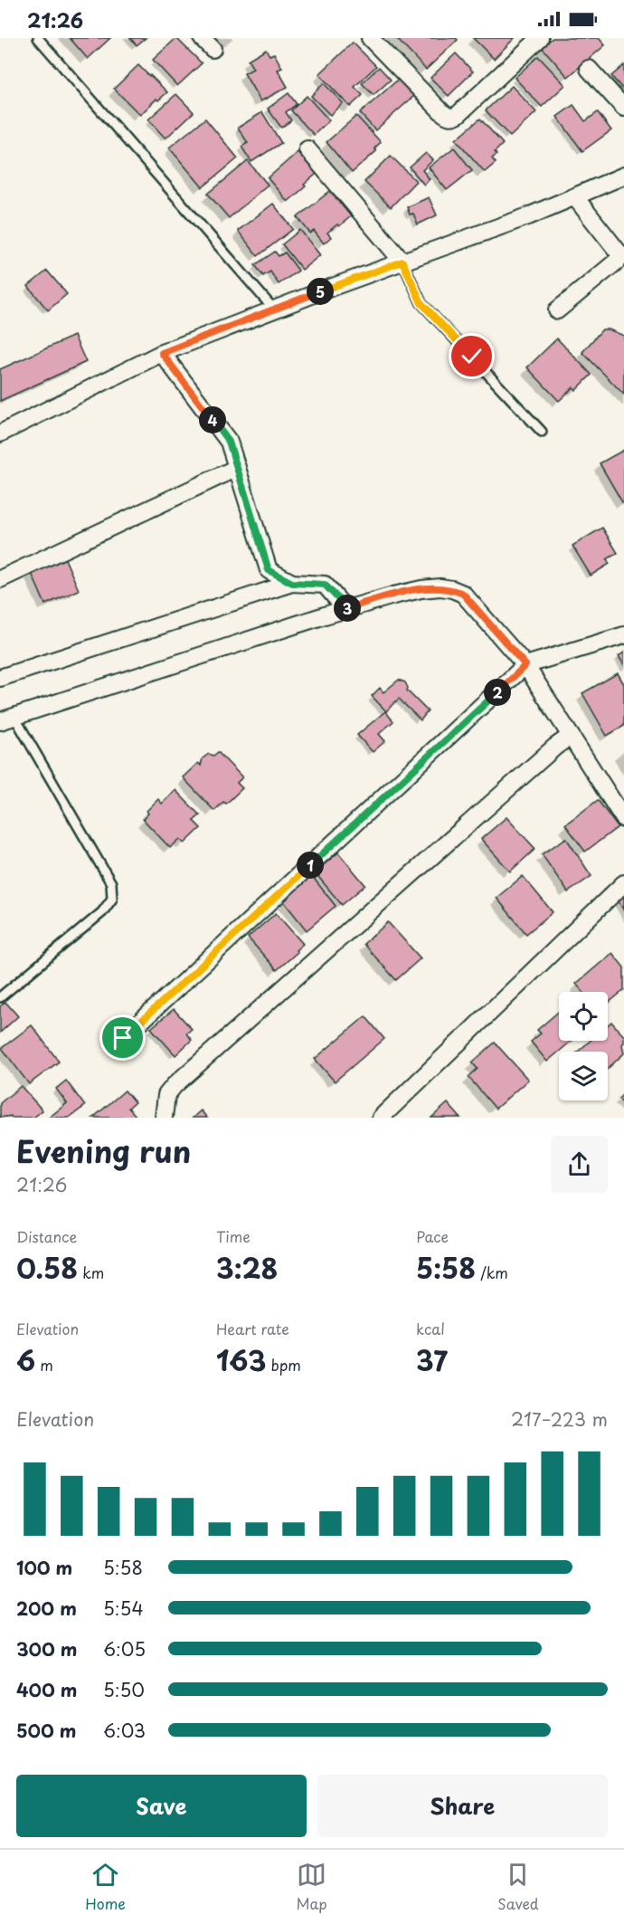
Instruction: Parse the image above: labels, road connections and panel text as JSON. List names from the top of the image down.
{
  "page": {
    "status": "21:26",
    "pins": [
      "5",
      "4",
      "3",
      "2",
      "1"
    ],
    "heading": ["Evening run", "21:26"],
    "stats": [
      ["Distance", "0.58 km"],
      ["Time", "3:28"],
      ["Pace", "5:58 /km"],
      ["Elevation", "6 m"],
      ["Heart rate", "163 bpm"],
      ["kcal", "37"]
    ],
    "chart": ["Elevation", "217–223 m"],
    "list": [
      {
        "name": "100 m",
        "note": "5:58"
      },
      {
        "name": "200 m",
        "note": "5:54"
      },
      {
        "name": "300 m",
        "note": "6:05"
      },
      {
        "name": "400 m",
        "note": "5:50"
      },
      {
        "name": "500 m",
        "note": "6:03"
      }
    ],
    "buttons": ["Save", "Share"],
    "tabs": ["Home", "Map", "Saved"]
  }
}
